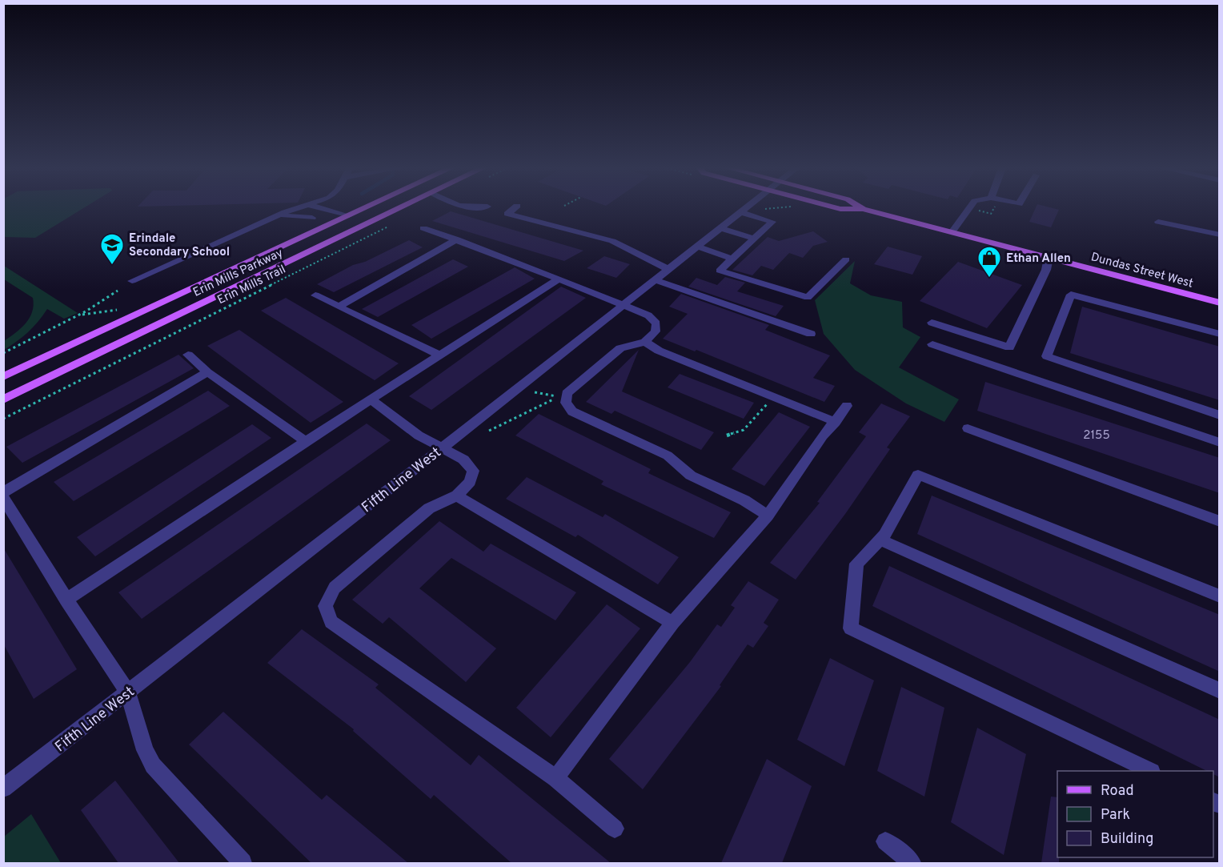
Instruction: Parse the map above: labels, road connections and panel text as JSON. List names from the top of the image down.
{
  "streets": {
    "main road": ["Dundas Street West", "Erin Mills Parkway"],
    "street": ["Fifth Line West"],
    "path": ["Erin Mills Trail"]
  },
  "places": {
    "school or university": ["Erindale Secondary School"],
    "shop": ["Ethan Allen"]
  },
  "house_numbers": ["2155"],
  "legend": ["Road", "Park", "Building"]
}
